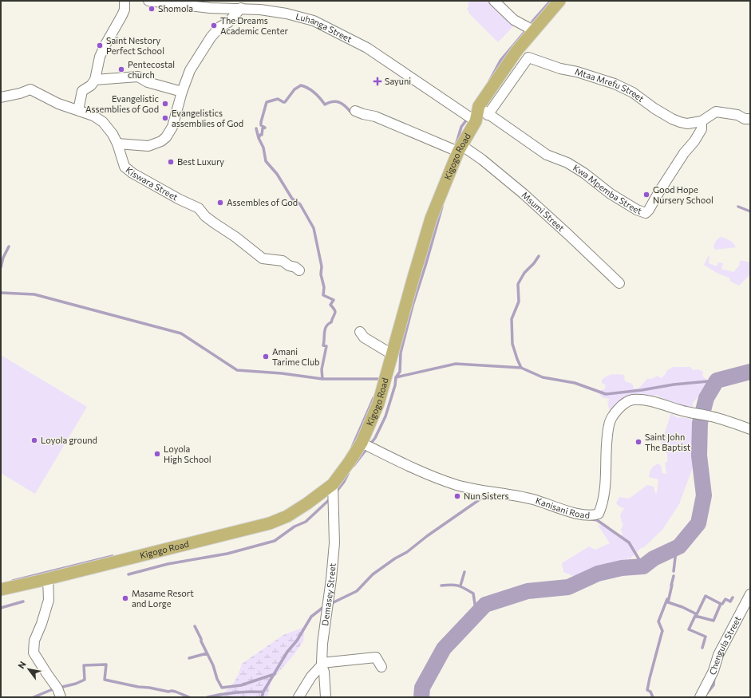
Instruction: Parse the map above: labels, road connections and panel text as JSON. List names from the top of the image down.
{
  "streets": {
    "main road": ["Kigogo Road"],
    "street": [
      "Luhanga Street",
      "Mtaa Mrefu Street",
      "Kiswara Street",
      "Kwa Mpemba Street",
      "Msumi Street",
      "Kanisani Road",
      "Demasey Street",
      "Chengula Street"
    ]
  },
  "crossings": [
    ["Luhanga Street", "Kigogo Road"],
    ["Mtaa Mrefu Street", "Kigogo Road"],
    ["Mtaa Mrefu Street", "Kwa Mpemba Street"],
    ["Kigogo Road", "Kwa Mpemba Street"],
    ["Kigogo Road", "Msumi Street"],
    ["Kigogo Road", "Kanisani Road"],
    ["Kigogo Road", "Demasey Street"]
  ],
  "places": {
    "other": [
      "Shomola",
      "The Dreams Academic Center",
      "Saint Nestory Perfect School",
      "Pentecostal church",
      "Evangelistic Assemblies of God",
      "Evangelistics assemblies of God",
      "Best Luxury",
      "Good Hope Nursery School",
      "Assembles of God",
      "Amani Tarime Club",
      "Loyola ground",
      "Saint John The Baptist",
      "Loyola High School",
      "Nun Sisters",
      "Masame Resort and Lorge"
    ],
    "health": ["Sayuni"]
  },
  "north": "top left"
}
